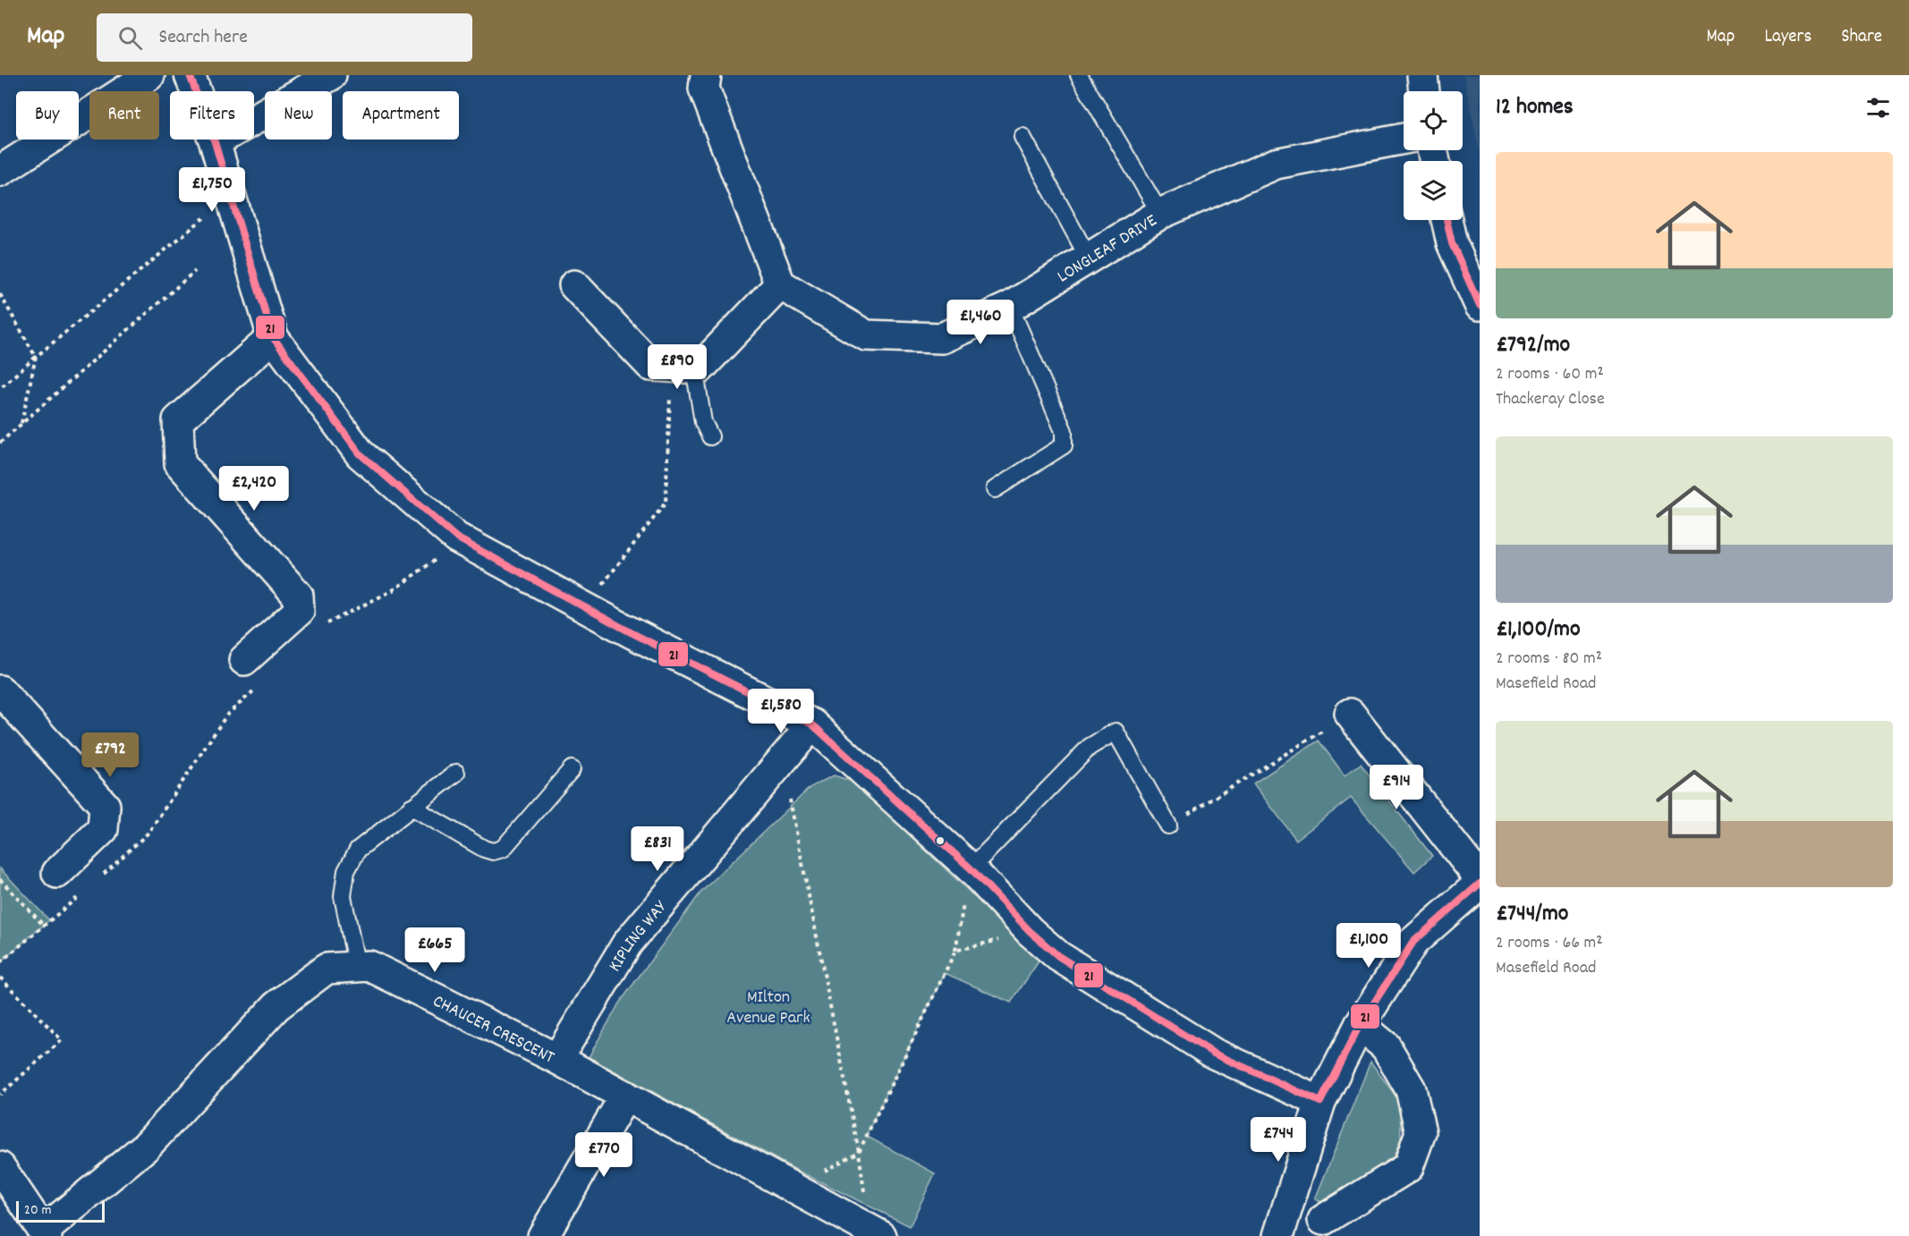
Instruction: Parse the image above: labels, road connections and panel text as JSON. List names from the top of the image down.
{
  "streets": {
    "street": ["LONGLEAF DRIVE", "KIPLING WAY", "CHAUCER CRESCENT"]
  },
  "crossings": [
    ["KIPLING WAY", "CHAUCER CRESCENT"]
  ],
  "parks": ["MIlton Avenue Park"],
  "lines": ["transit line 21"],
  "scale_bar": "20 m",
  "page": {
    "header": "Map",
    "search": "Search here",
    "nav": ["Map", "Layers", "Share"],
    "heading": "12 homes",
    "chip": [
      "Buy",
      "Rent",
      "Filters",
      "New",
      "Apartment"
    ],
    "list": [
      {
        "name": "£792/mo",
        "note": "2 rooms · 60 m² · Thackeray Close"
      },
      {
        "name": "£1,100/mo",
        "note": "2 rooms · 80 m² · Masefield Road"
      },
      {
        "name": "£744/mo",
        "note": "2 rooms · 66 m² · Masefield Road"
      }
    ],
    "price": [
      "£1,750",
      "£1,460",
      "£890",
      "£2,420",
      "£1,580",
      "£792",
      "£914",
      "£831",
      "£1,100",
      "£665",
      "£744",
      "£770"
    ],
    "scale": "20 m"
  }
}
